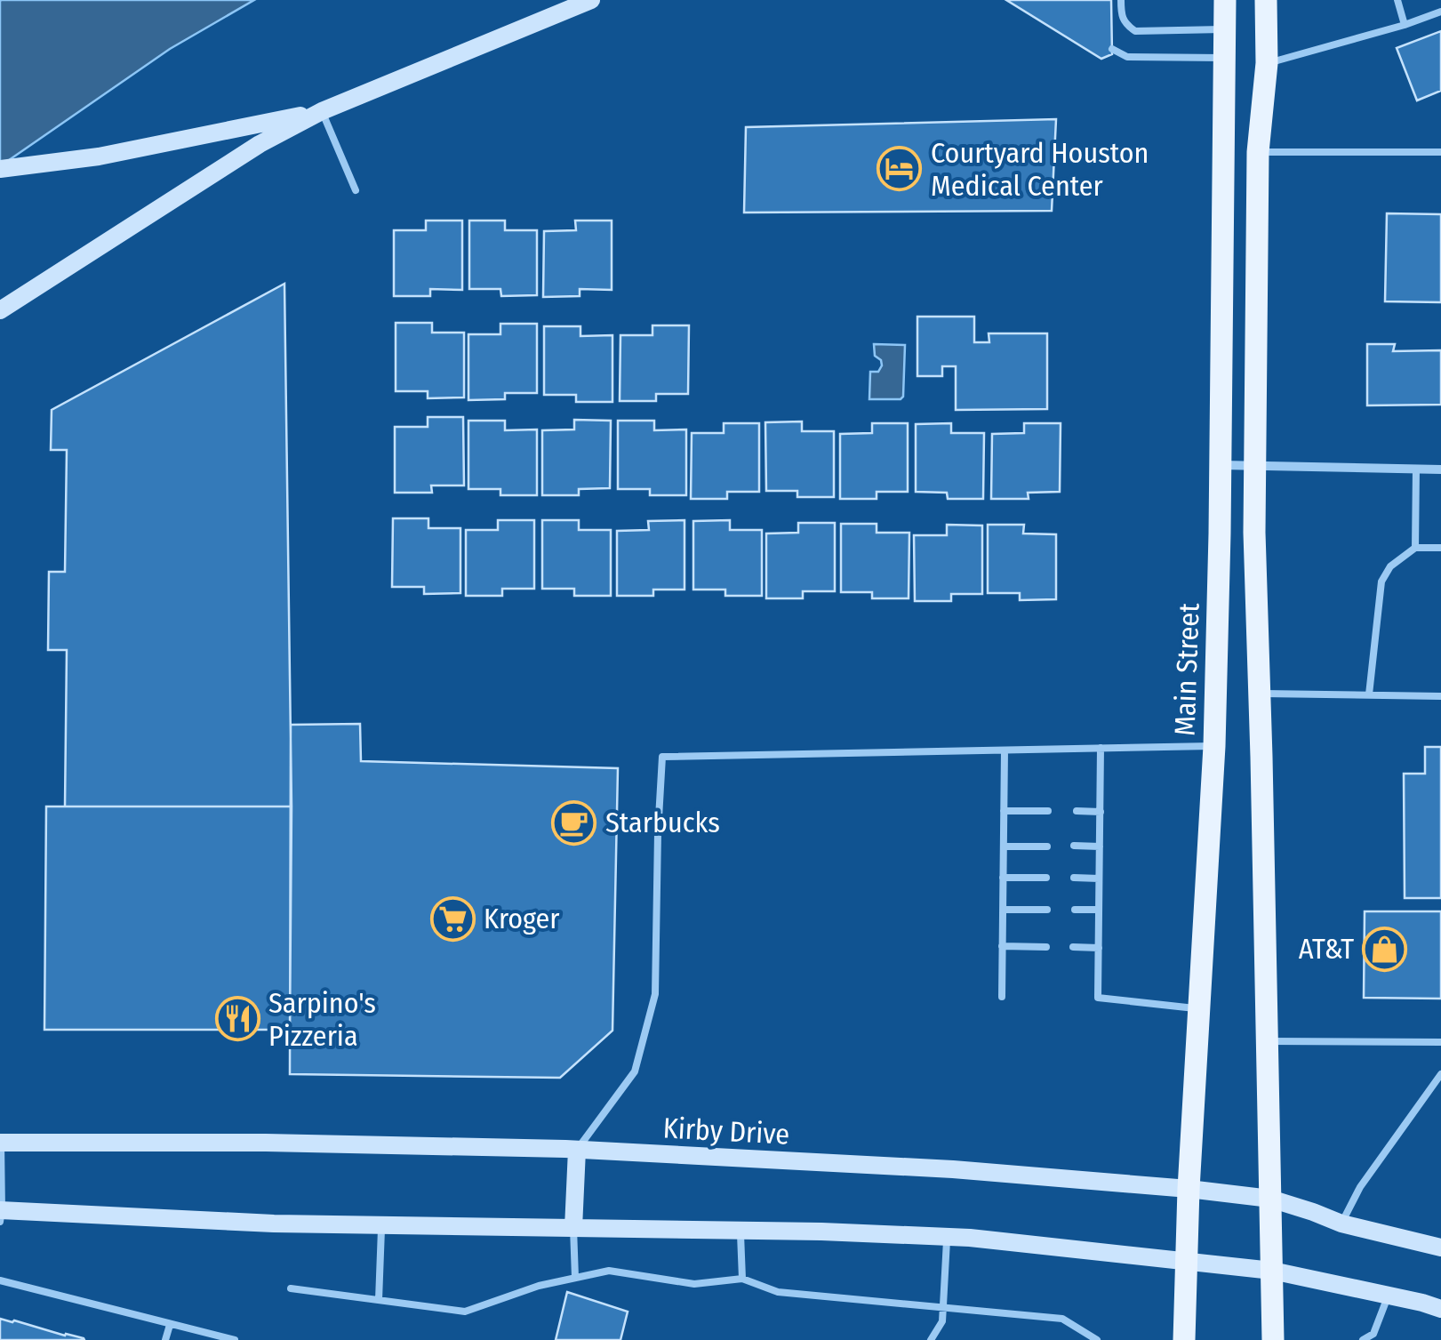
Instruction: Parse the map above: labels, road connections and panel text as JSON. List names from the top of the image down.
{
  "streets": {
    "main road": ["Main Street", "Kirby Drive"]
  },
  "crossings": [
    ["Main Street", "Kirby Drive"]
  ],
  "places": {
    "hotel": ["Courtyard Houston Medical Center"],
    "cafe": ["Starbucks"],
    "supermarket": ["Kroger"],
    "shop": ["AT&T"],
    "restaurant": ["Sarpino's Pizzeria"]
  }
}
